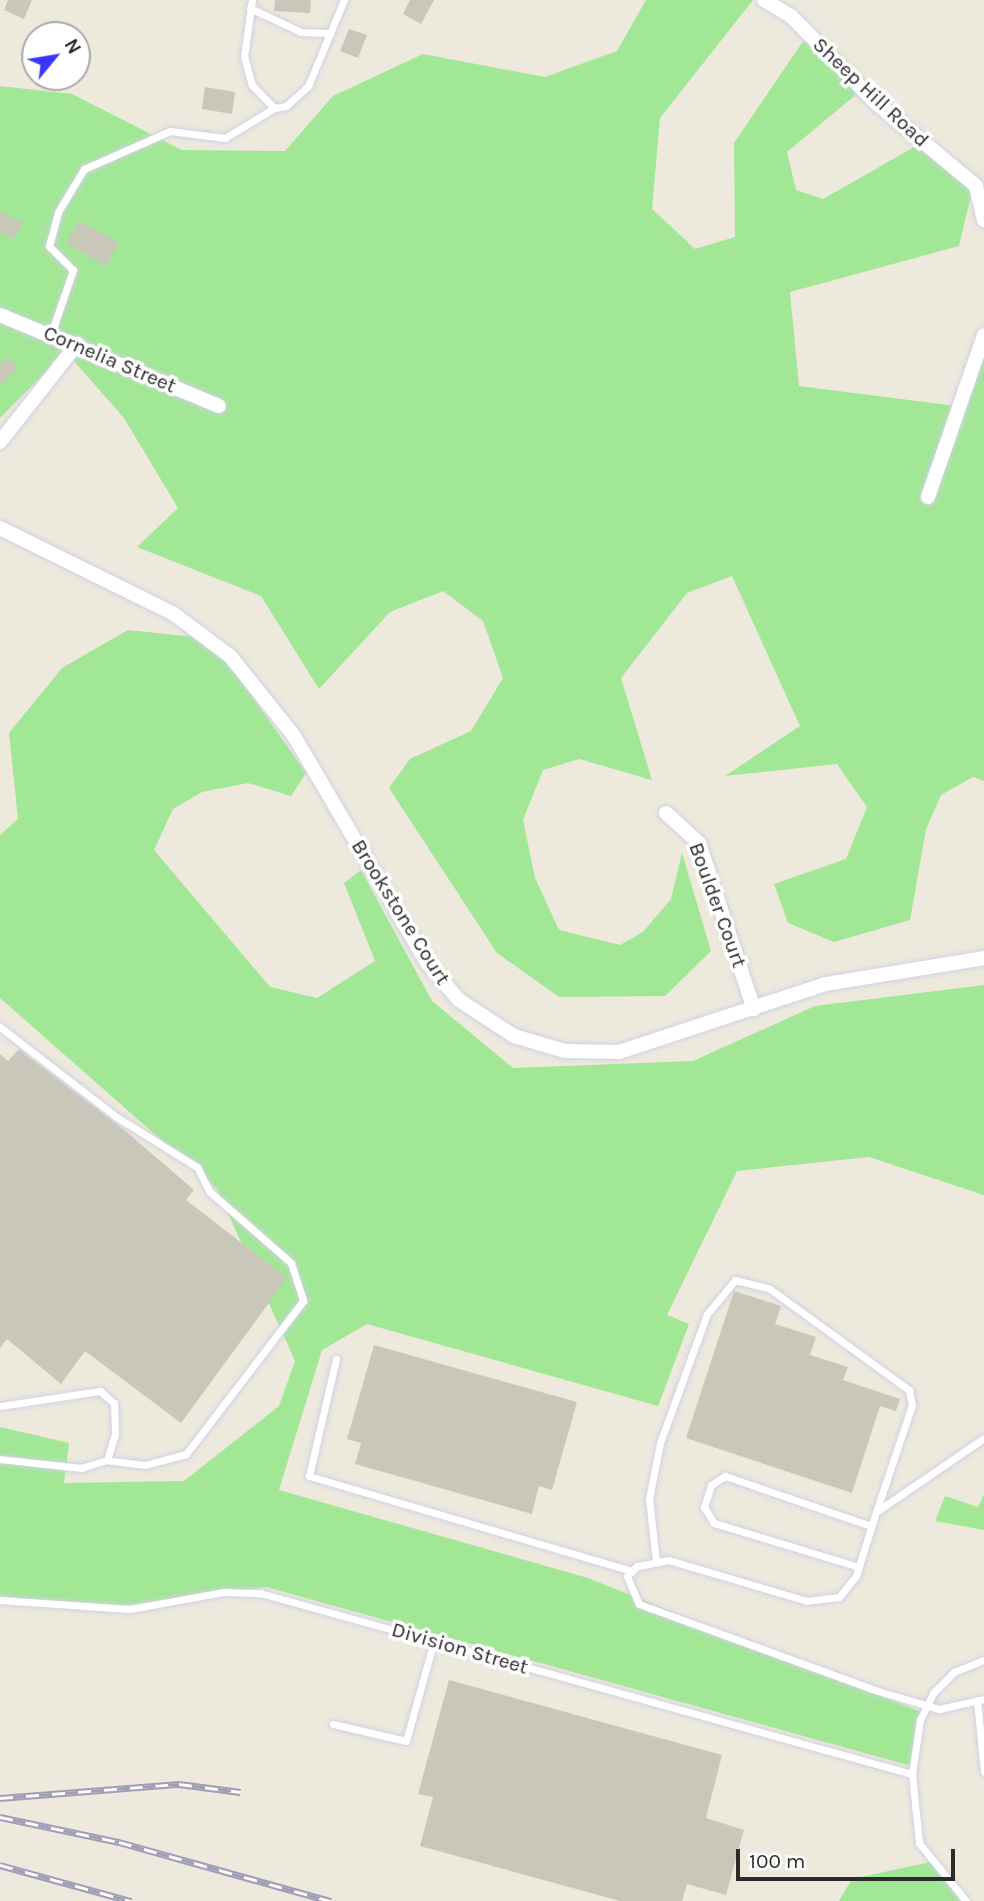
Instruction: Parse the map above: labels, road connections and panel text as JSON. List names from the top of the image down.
{
  "streets": {
    "street": [
      "Sheep Hill Road",
      "Cornelia Street",
      "Boulder Court",
      "Brookstone Court"
    ],
    "lane": ["Division Street"]
  },
  "crossings": [
    ["Boulder Court", "Brookstone Court"]
  ],
  "scale_bar": "100 m",
  "north": "top right"
}
